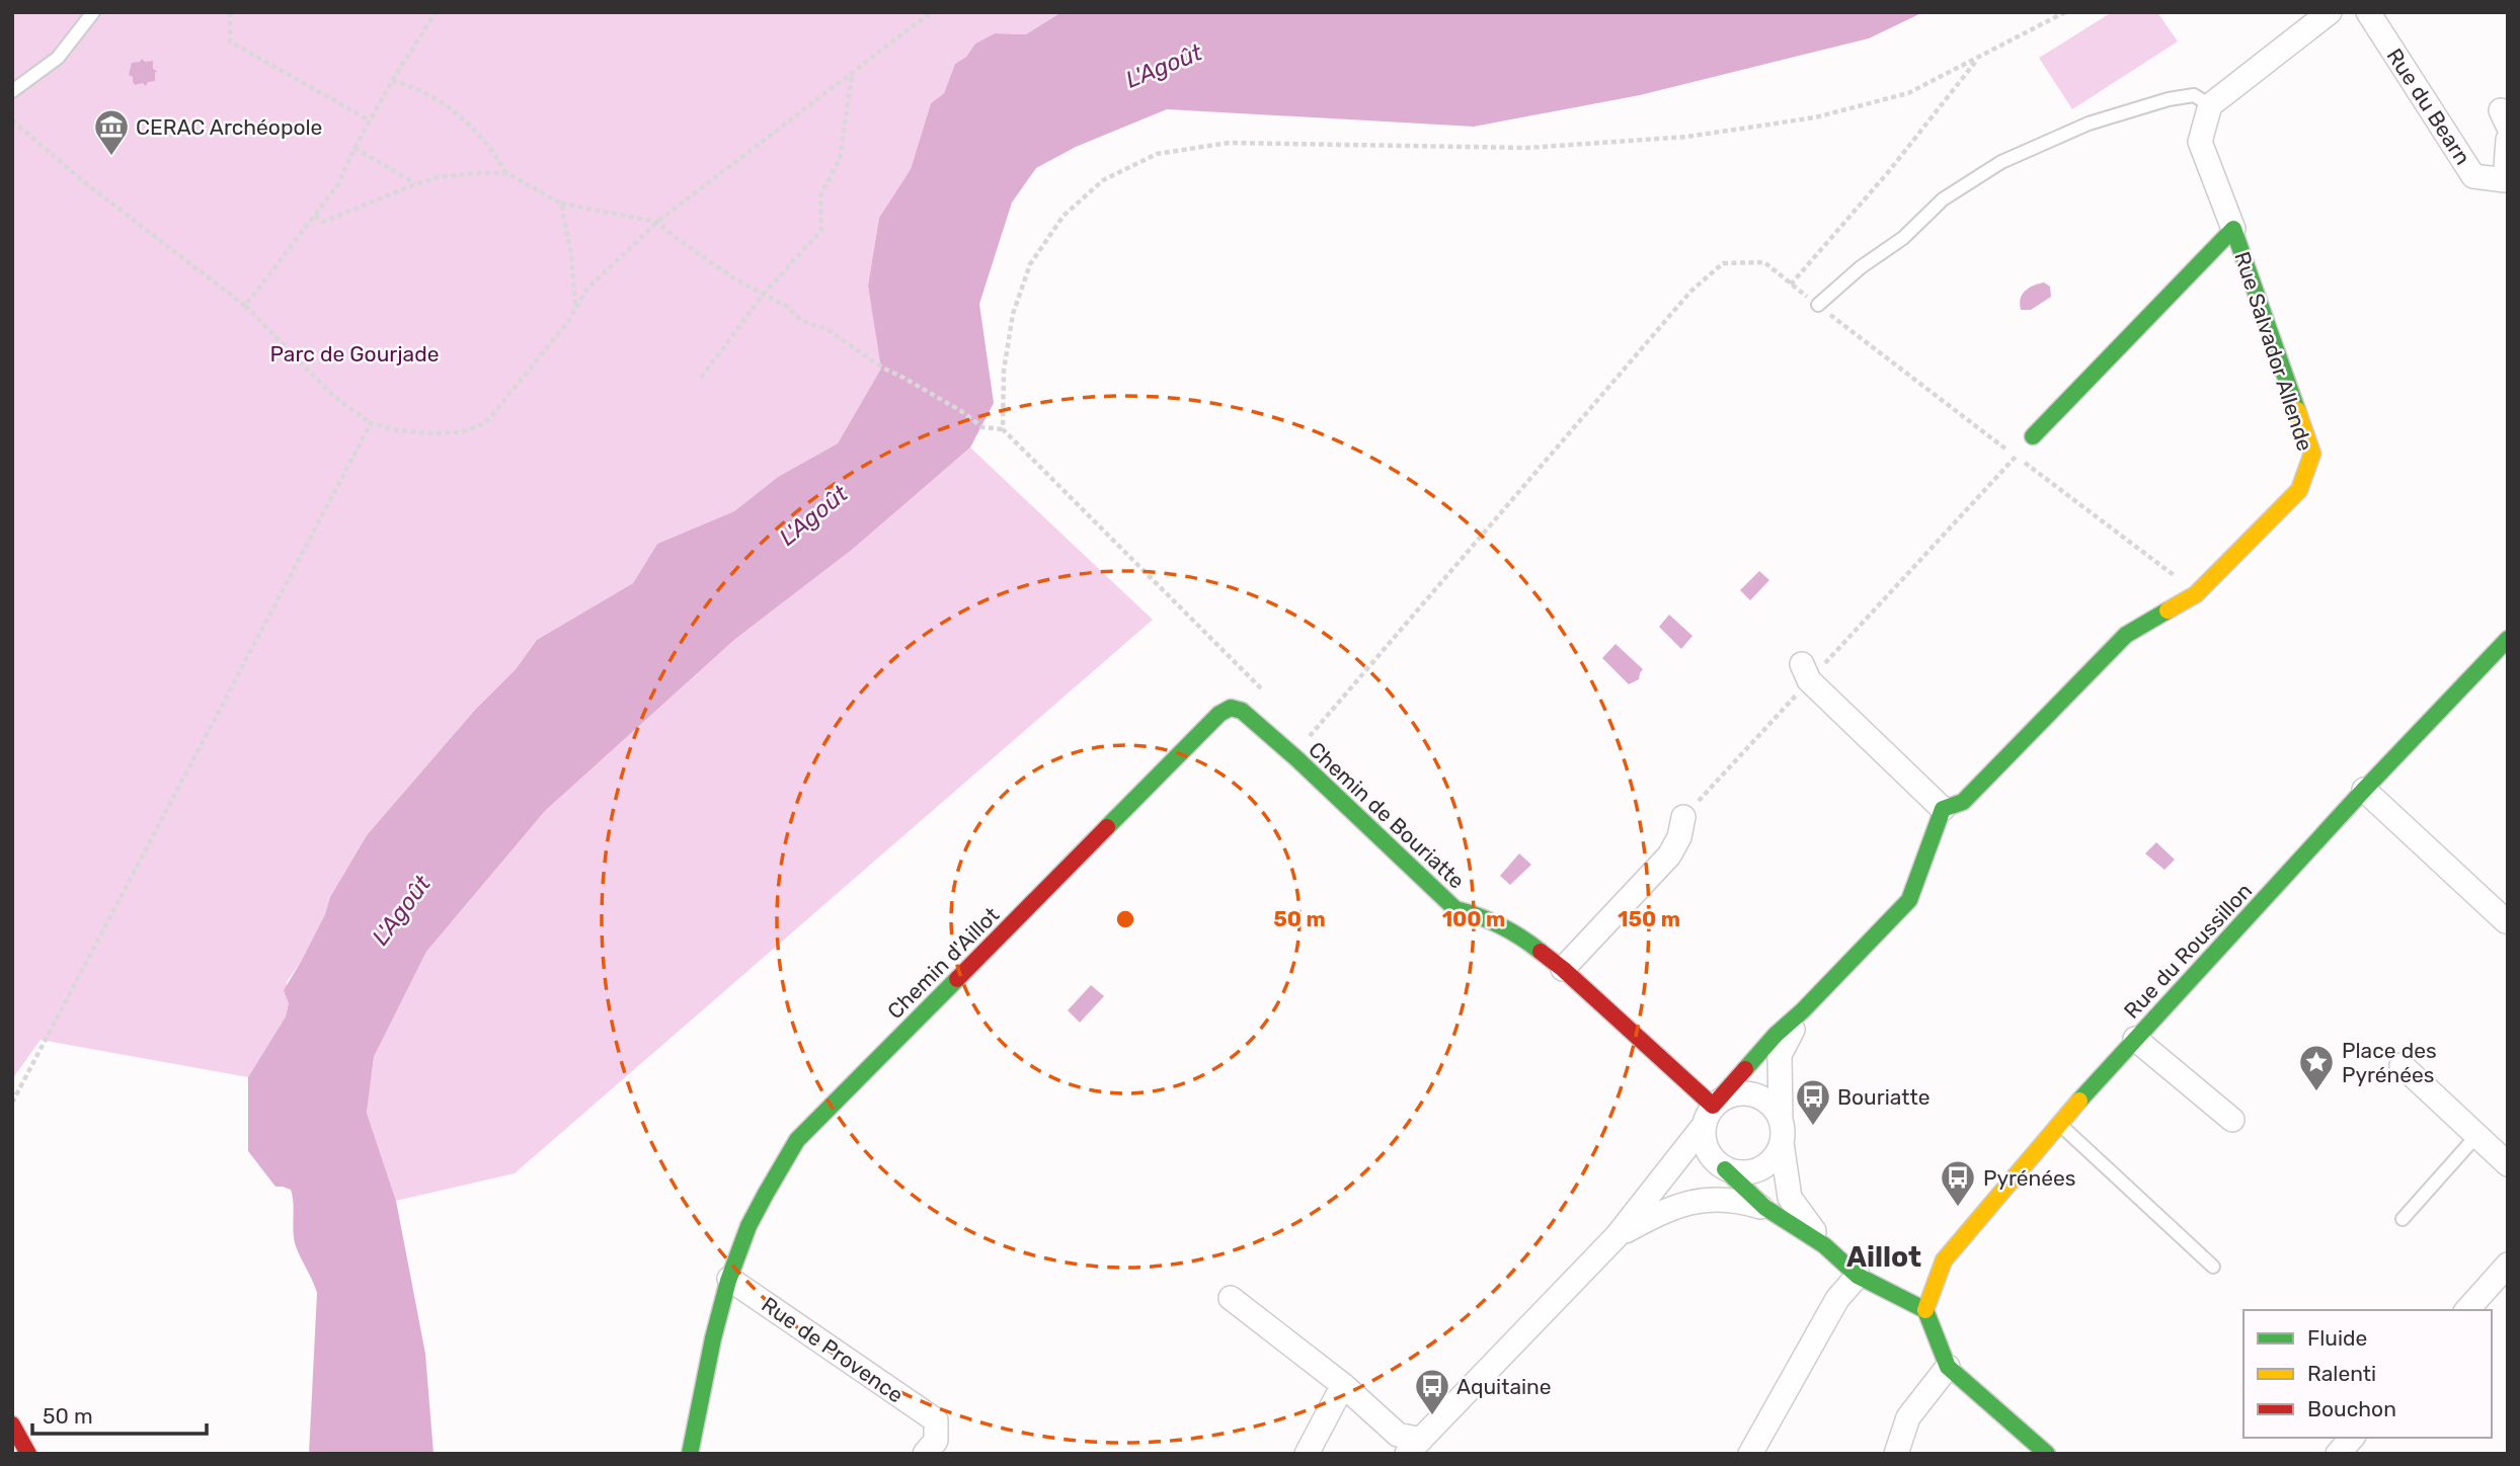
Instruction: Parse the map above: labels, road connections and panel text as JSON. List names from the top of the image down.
{
  "streets": {
    "street": [
      "Rue du Bearn",
      "Rue Salvador Allende",
      "Chemin de Bouriatte",
      "Rue du Roussillon",
      "Chemin d'Aillot",
      "Rue de Provence"
    ]
  },
  "crossings": [
    ["Chemin de Bouriatte", "Chemin d'Aillot"],
    ["Chemin d'Aillot", "Rue de Provence"]
  ],
  "districts": ["Aillot"],
  "water": ["L'Agoût"],
  "parks": ["Parc de Gourjade"],
  "places": {
    "museum": ["CERAC Archéopole"],
    "place": ["Place des Pyrénées"],
    "bus stop": ["Bouriatte", "Pyrénées", "Aquitaine"]
  },
  "legend": ["Fluide", "Ralenti", "Bouchon"],
  "scale_bar": "50 m",
  "rings": ["50 m", "100 m", "150 m"]
}
